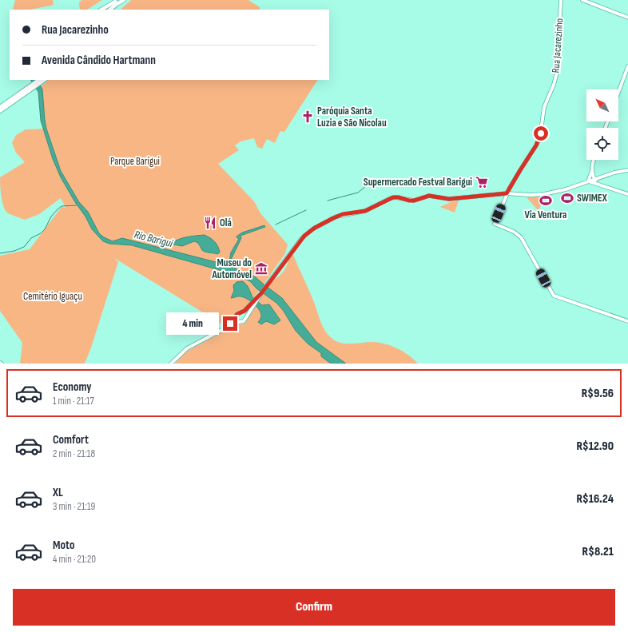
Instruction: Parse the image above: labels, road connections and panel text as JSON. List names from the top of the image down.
{
  "streets": {
    "main road": ["Rua Jacarezinho"]
  },
  "water": ["Rio Barigui"],
  "parks": ["Parque Barigui", "Cemitério Iguaçu"],
  "places": {
    "church": ["Paróquia Santa Luzia e São Nicolau"],
    "supermarket": ["Supermercado Festval Barigui"],
    "sports": ["SWIMEX", "Via Ventura"],
    "restaurant": ["Olá"],
    "museum": ["Museu do Automóvel"]
  },
  "north": "top left",
  "page": {
    "banner": ["Rua Jacarezinho", "Avenida Cândido Hartmann"],
    "bubble": "4 min",
    "list": [
      {
        "name": "Economy",
        "note": "1 min · 21:17",
        "value": "R$9.56"
      },
      {
        "name": "Comfort",
        "note": "2 min · 21:18",
        "value": "R$12.90"
      },
      {
        "name": "XL",
        "note": "3 min · 21:19",
        "value": "R$16.24"
      },
      {
        "name": "Moto",
        "note": "4 min · 21:20",
        "value": "R$8.21"
      }
    ],
    "buttons": "Confirm"
  }
}
